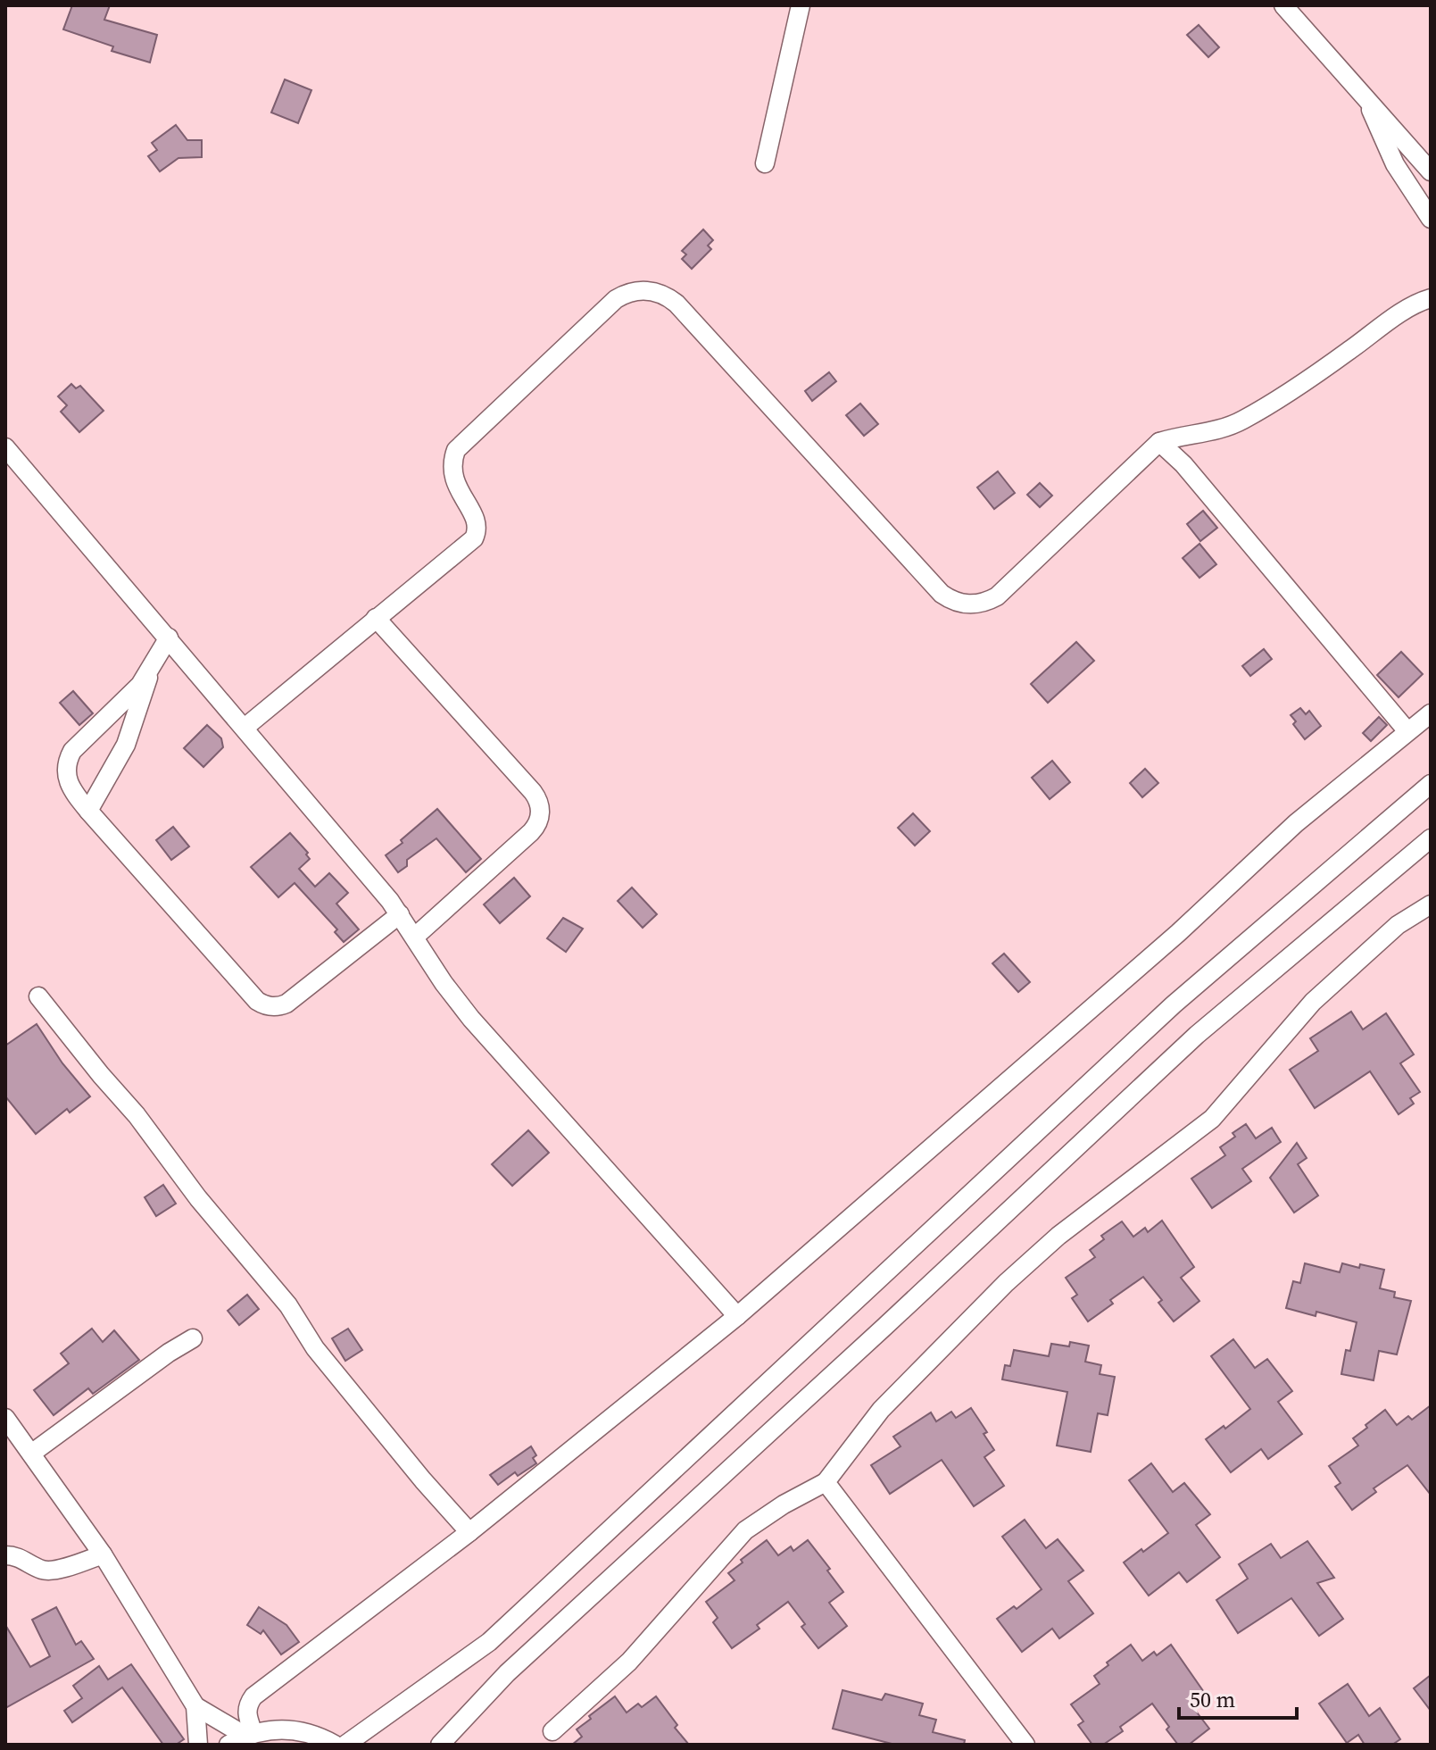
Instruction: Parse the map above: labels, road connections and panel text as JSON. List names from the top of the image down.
{
  "scale_bar": "50 m"
}
